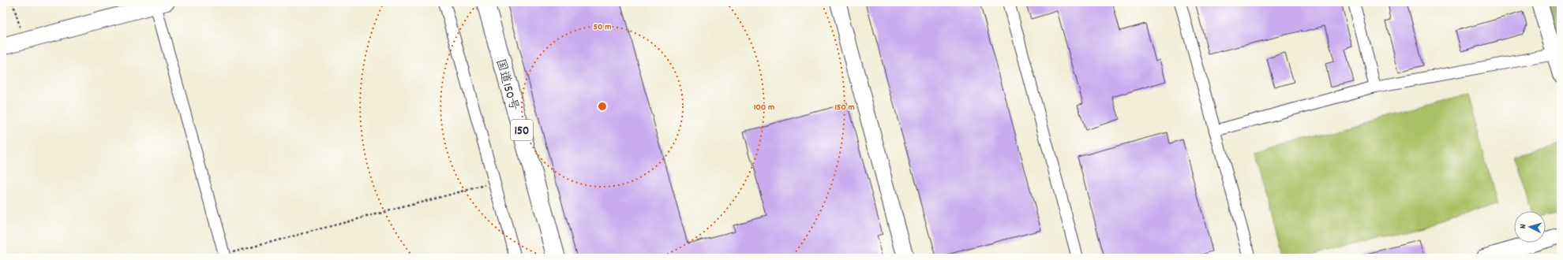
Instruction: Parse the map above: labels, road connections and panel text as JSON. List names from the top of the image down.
{
  "streets": {
    "highway": ["国道150号", "150"]
  },
  "north": "left",
  "rings": ["50 m", "100 m", "150 m"]
}
